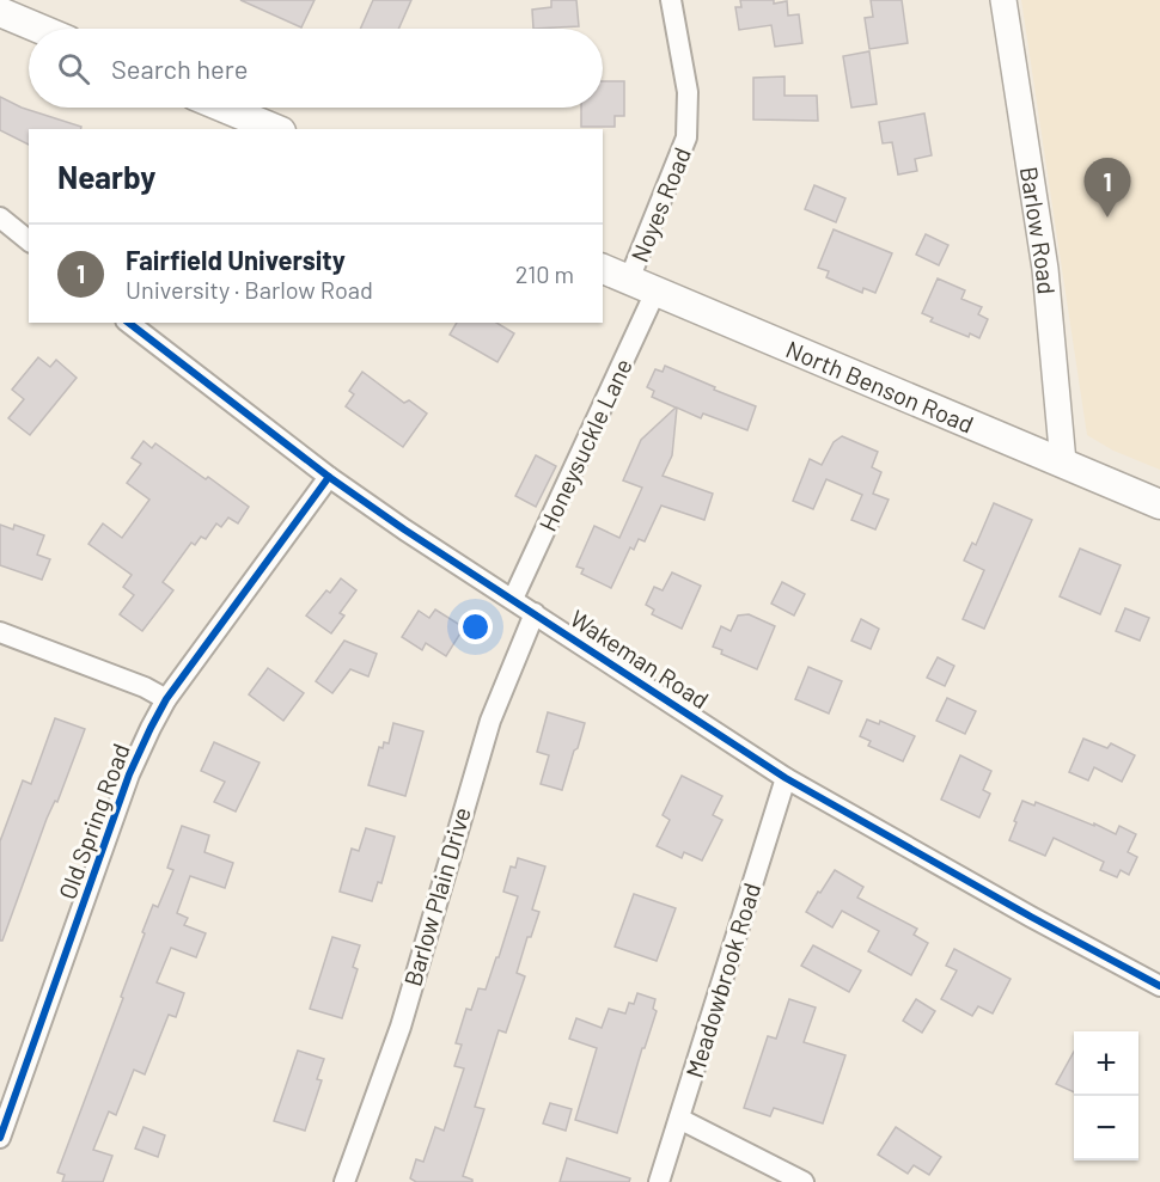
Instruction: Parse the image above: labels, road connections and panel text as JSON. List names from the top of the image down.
{
  "streets": {
    "main road": ["North Benson Road"],
    "street": [
      "Noyes Road",
      "Barlow Road",
      "Honeysuckle Lane",
      "Wakeman Road",
      "Old Spring Road",
      "Barlow Plain Drive",
      "Meadowbrook Road"
    ]
  },
  "crossings": [
    ["Noyes Road", "North Benson Road"],
    ["Barlow Road", "North Benson Road"],
    ["North Benson Road", "Honeysuckle Lane"],
    ["Honeysuckle Lane", "Wakeman Road"],
    ["Wakeman Road", "Old Spring Road"],
    ["Wakeman Road", "Barlow Plain Drive"],
    ["Wakeman Road", "Meadowbrook Road"]
  ],
  "page": {
    "search": "Search here",
    "heading": "Nearby",
    "pins": "1",
    "list": [
      {
        "mark": "1",
        "name": "Fairfield University",
        "note": "University · Barlow Road",
        "value": "210 m"
      }
    ],
    "map_buttons": ["+", "−"]
  }
}
